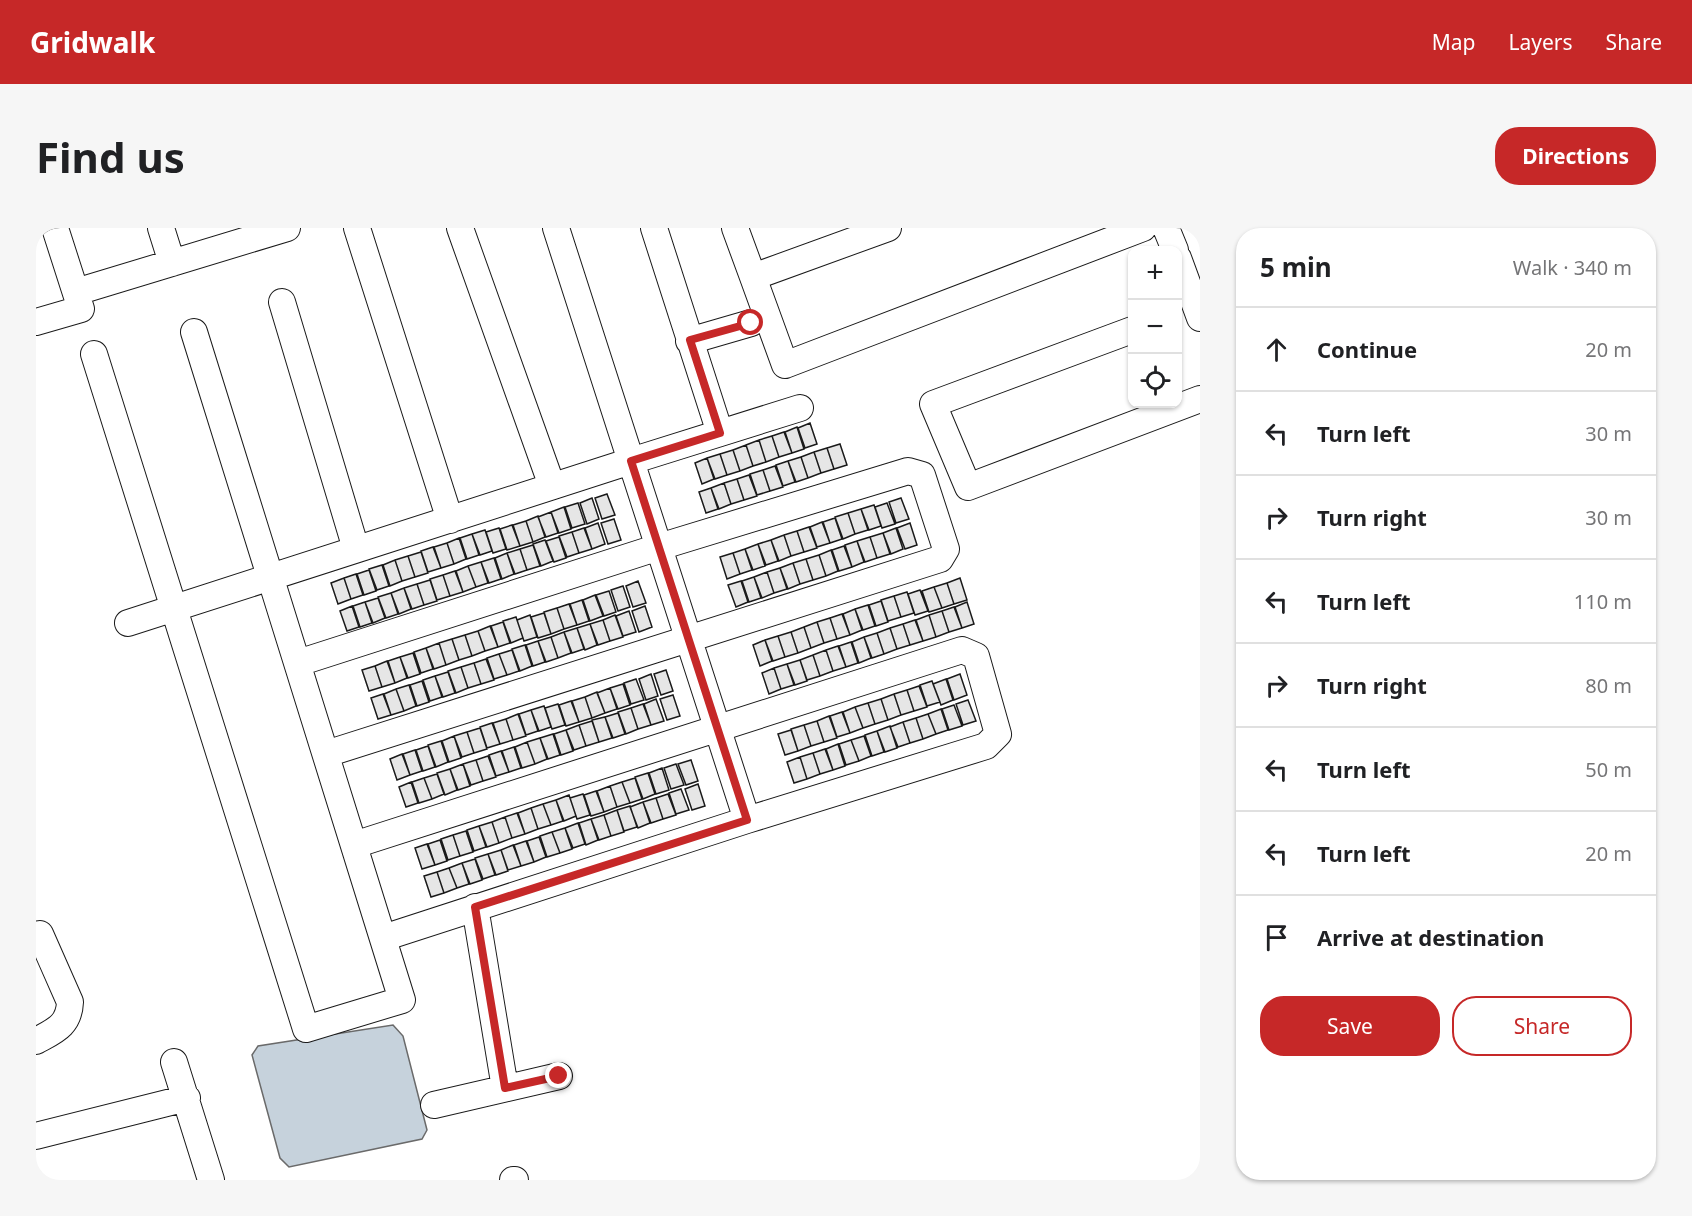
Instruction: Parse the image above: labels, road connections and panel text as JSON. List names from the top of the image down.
{
  "page": {
    "header": "Gridwalk",
    "nav": ["Map", "Layers", "Share"],
    "buttons": [
      "Directions",
      ["Save", "Share"]
    ],
    "title": "Find us",
    "heading": ["5 min", "Walk · 340 m"],
    "map_buttons": ["+", "−"],
    "list": [
      ["Continue", "20 m"],
      ["Turn left", "30 m"],
      ["Turn right", "30 m"],
      ["Turn left", "110 m"],
      ["Turn right", "80 m"],
      ["Turn left", "50 m"],
      ["Turn left", "20 m"],
      "Arrive at destination"
    ]
  }
}
